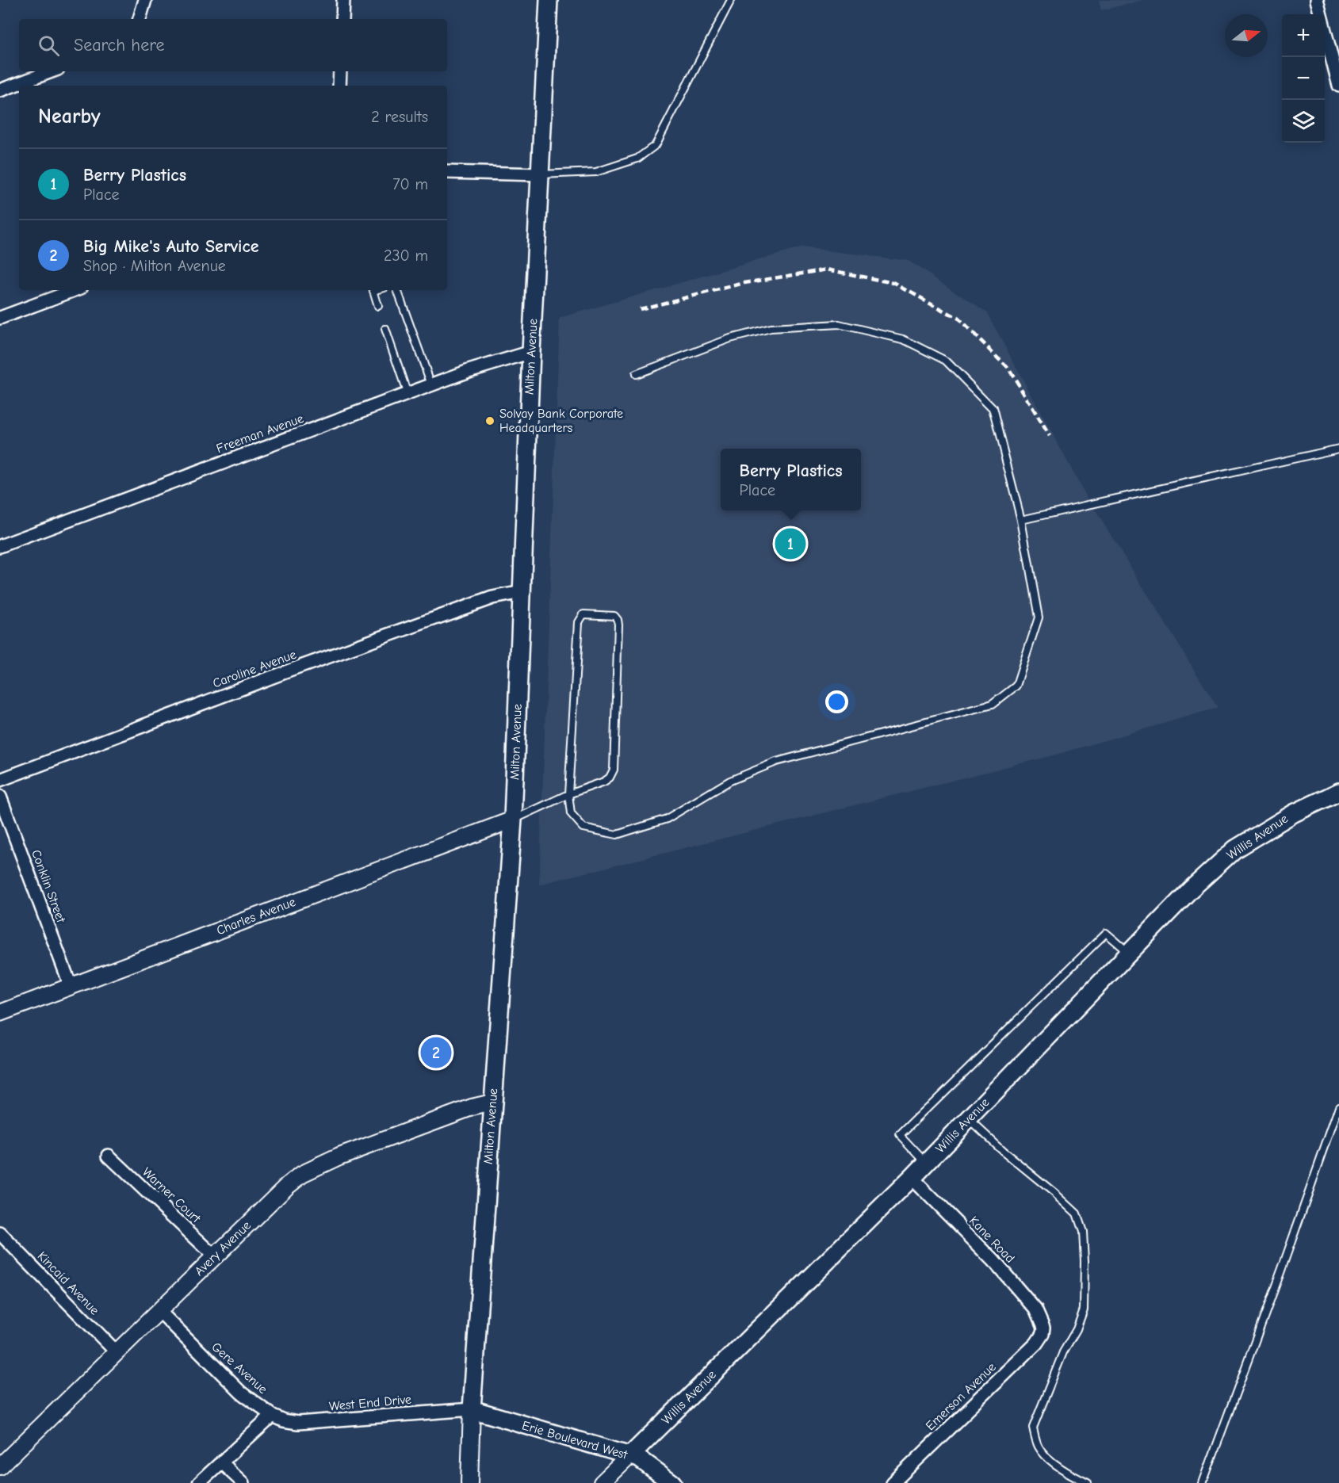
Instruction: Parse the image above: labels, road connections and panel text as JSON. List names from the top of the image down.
{
  "streets": {
    "main road": ["Milton Avenue", "Willis Avenue", "Erie Boulevard West"],
    "street": [
      "Freeman Avenue",
      "Caroline Avenue",
      "Conklin Street",
      "Charles Avenue",
      "Warner Court",
      "Kane Road",
      "Avery Avenue",
      "Kincaid Avenue",
      "Gere Avenue",
      "Emerson Avenue",
      "West End Drive"
    ]
  },
  "crossings": [
    ["Milton Avenue", "Freeman Avenue"],
    ["Milton Avenue", "Caroline Avenue"],
    ["Milton Avenue", "Charles Avenue"],
    ["Milton Avenue", "Avery Avenue"],
    ["Milton Avenue", "West End Drive"],
    ["Milton Avenue", "Erie Boulevard West"],
    ["Willis Avenue", "Kane Road"],
    ["Willis Avenue", "Erie Boulevard West"],
    ["Conklin Street", "Charles Avenue"],
    ["Warner Court", "Avery Avenue"],
    ["Kane Road", "Emerson Avenue"],
    ["Avery Avenue", "Kincaid Avenue"],
    ["Avery Avenue", "Gere Avenue"],
    ["Gere Avenue", "West End Drive"],
    ["West End Drive", "Erie Boulevard West"]
  ],
  "places": ["Solvay Bank Corporate Headquarters"],
  "north": "right",
  "page": {
    "map_buttons": ["+", "−"],
    "search": "Search here",
    "heading": ["Nearby", "2 results"],
    "list": [
      {
        "mark": "1",
        "name": "Berry Plastics",
        "note": "Place",
        "value": "70 m"
      },
      {
        "mark": "2",
        "name": "Big Mike's Auto Service",
        "note": "Shop · Milton Avenue",
        "value": "230 m"
      }
    ],
    "popup": ["Berry Plastics", "Place"],
    "pins": ["1", "2"]
  }
}
